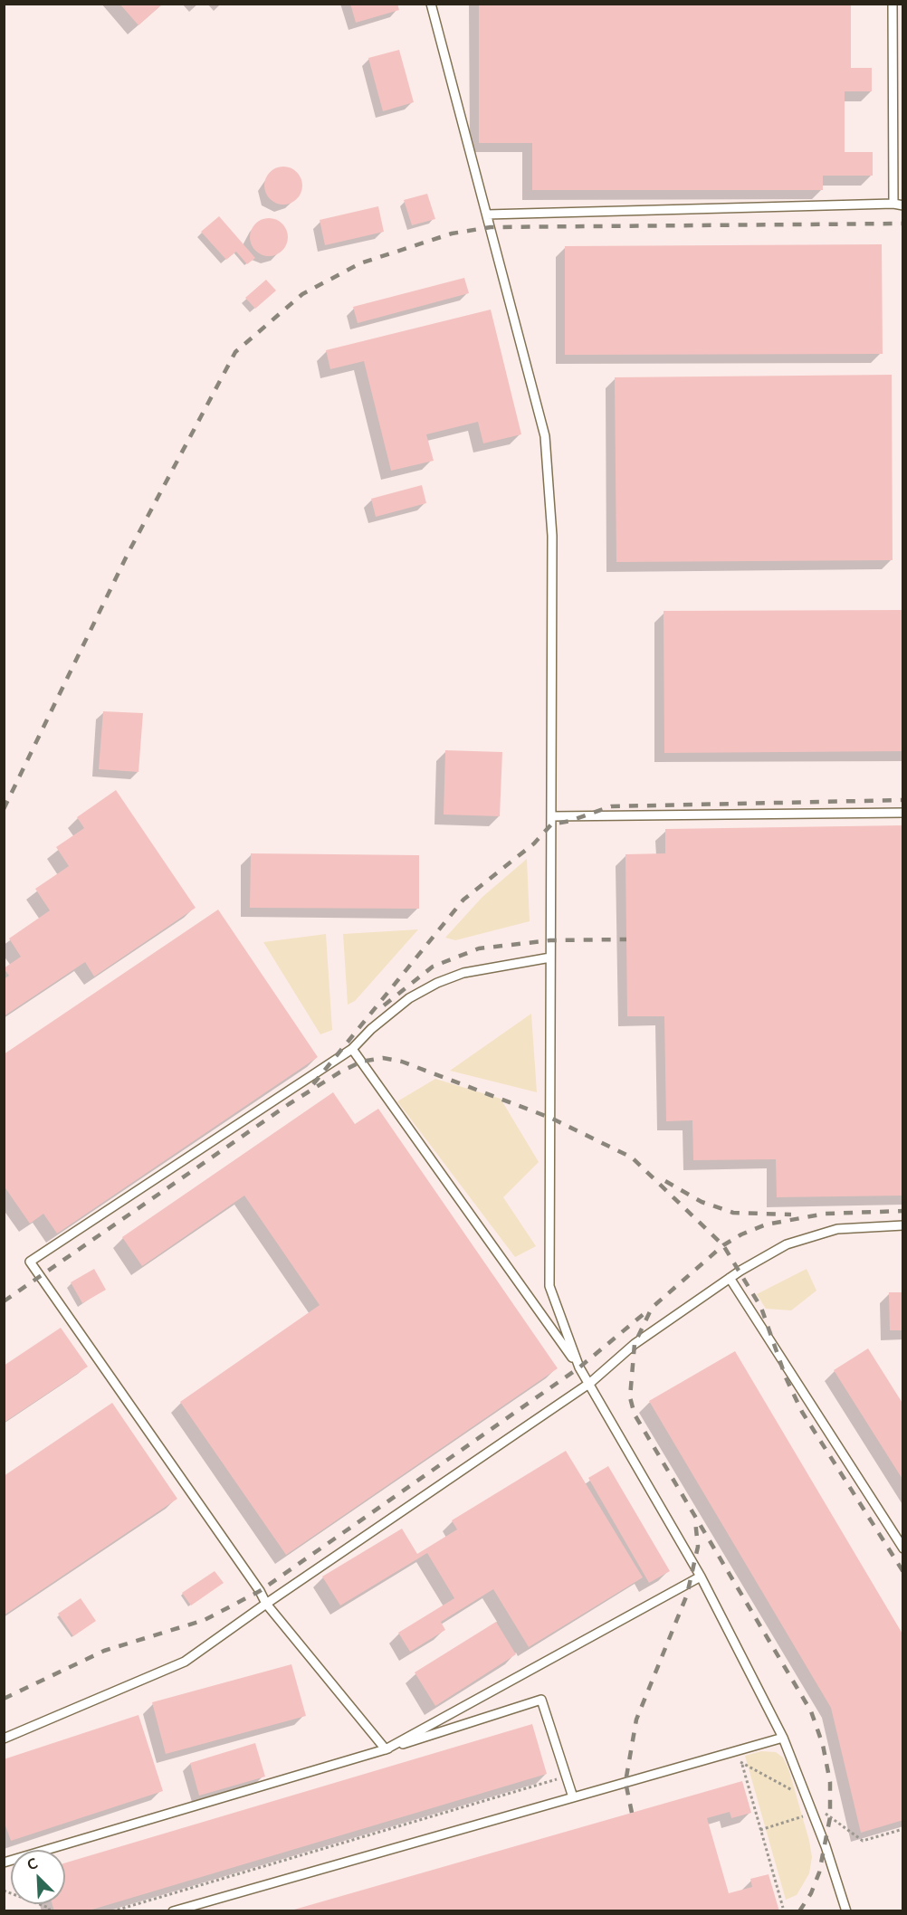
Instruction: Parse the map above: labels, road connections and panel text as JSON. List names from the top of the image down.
{
  "north": "top left"
}
